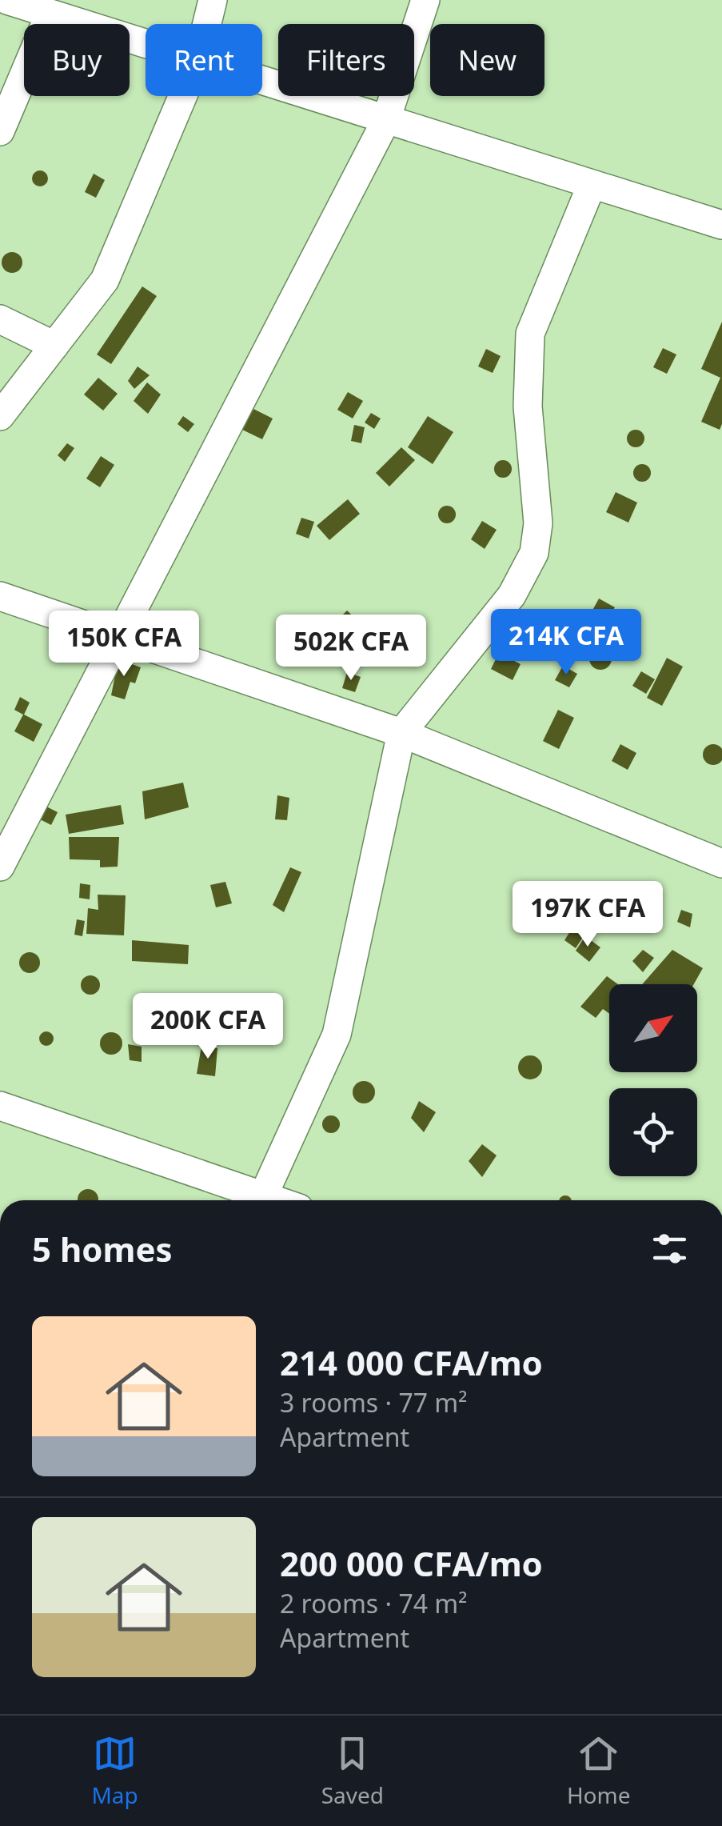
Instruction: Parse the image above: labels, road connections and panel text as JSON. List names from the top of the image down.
{
  "north": "top right",
  "page": {
    "chip": [
      "Buy",
      "Rent",
      "Filters",
      "New"
    ],
    "price": [
      "214K CFA",
      "150K CFA",
      "502K CFA",
      "197K CFA",
      "200K CFA"
    ],
    "heading": "5 homes",
    "list": [
      {
        "name": "214 000 CFA/mo",
        "note": "3 rooms · 77 m² · Apartment"
      },
      {
        "name": "200 000 CFA/mo",
        "note": "2 rooms · 74 m² · Apartment"
      }
    ],
    "tabs": ["Map", "Saved", "Home"]
  }
}
